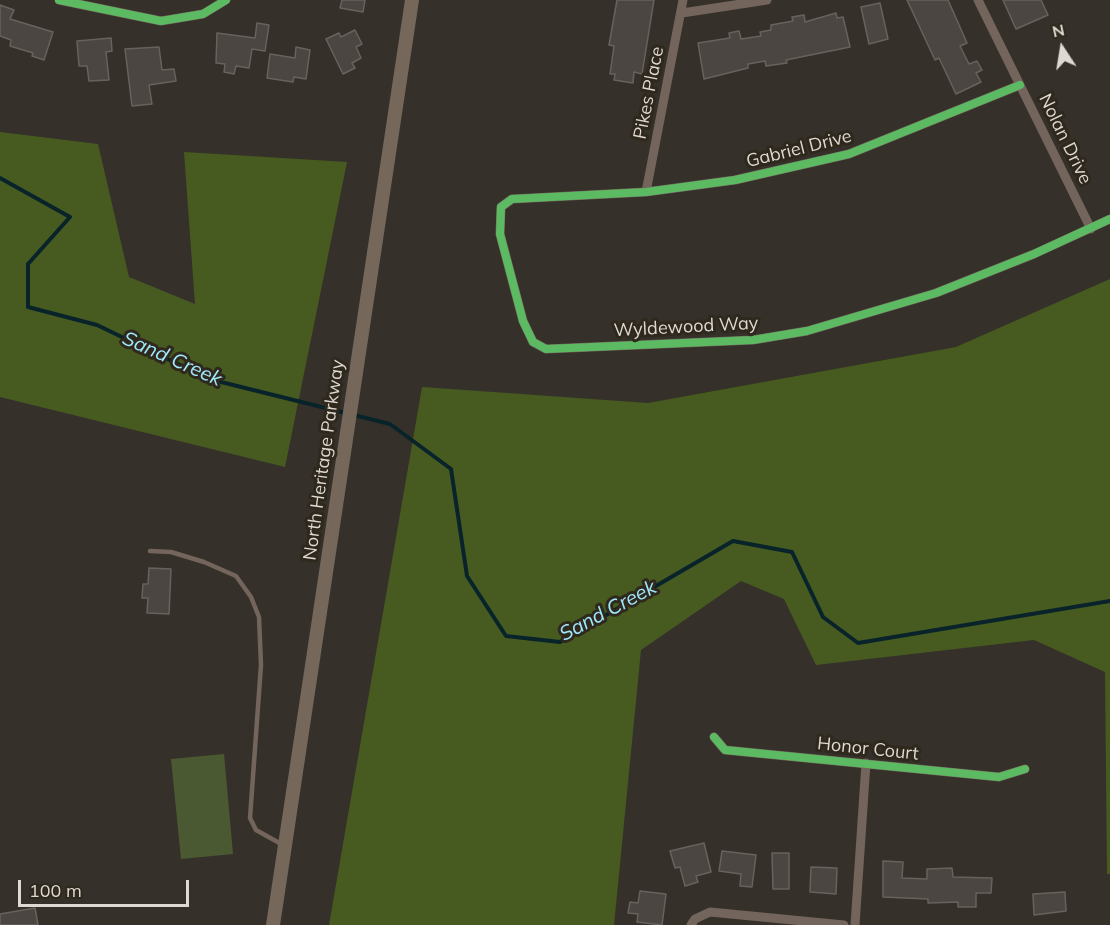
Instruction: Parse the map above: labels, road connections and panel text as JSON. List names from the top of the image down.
{
  "streets": {
    "main road": ["North Heritage Parkway"],
    "street": [
      "Pikes Place",
      "Nolan Drive",
      "Gabriel Drive",
      "Wyldewood Way",
      "Honor Court"
    ]
  },
  "crossings": [
    ["Pikes Place", "Gabriel Drive"],
    ["Pikes Place", "Wyldewood Way"],
    ["Nolan Drive", "Gabriel Drive"],
    ["Nolan Drive", "Wyldewood Way"],
    ["Gabriel Drive", "Wyldewood Way"]
  ],
  "water": ["Sand Creek"],
  "scale_bar": "100 m",
  "north": "top"
}
